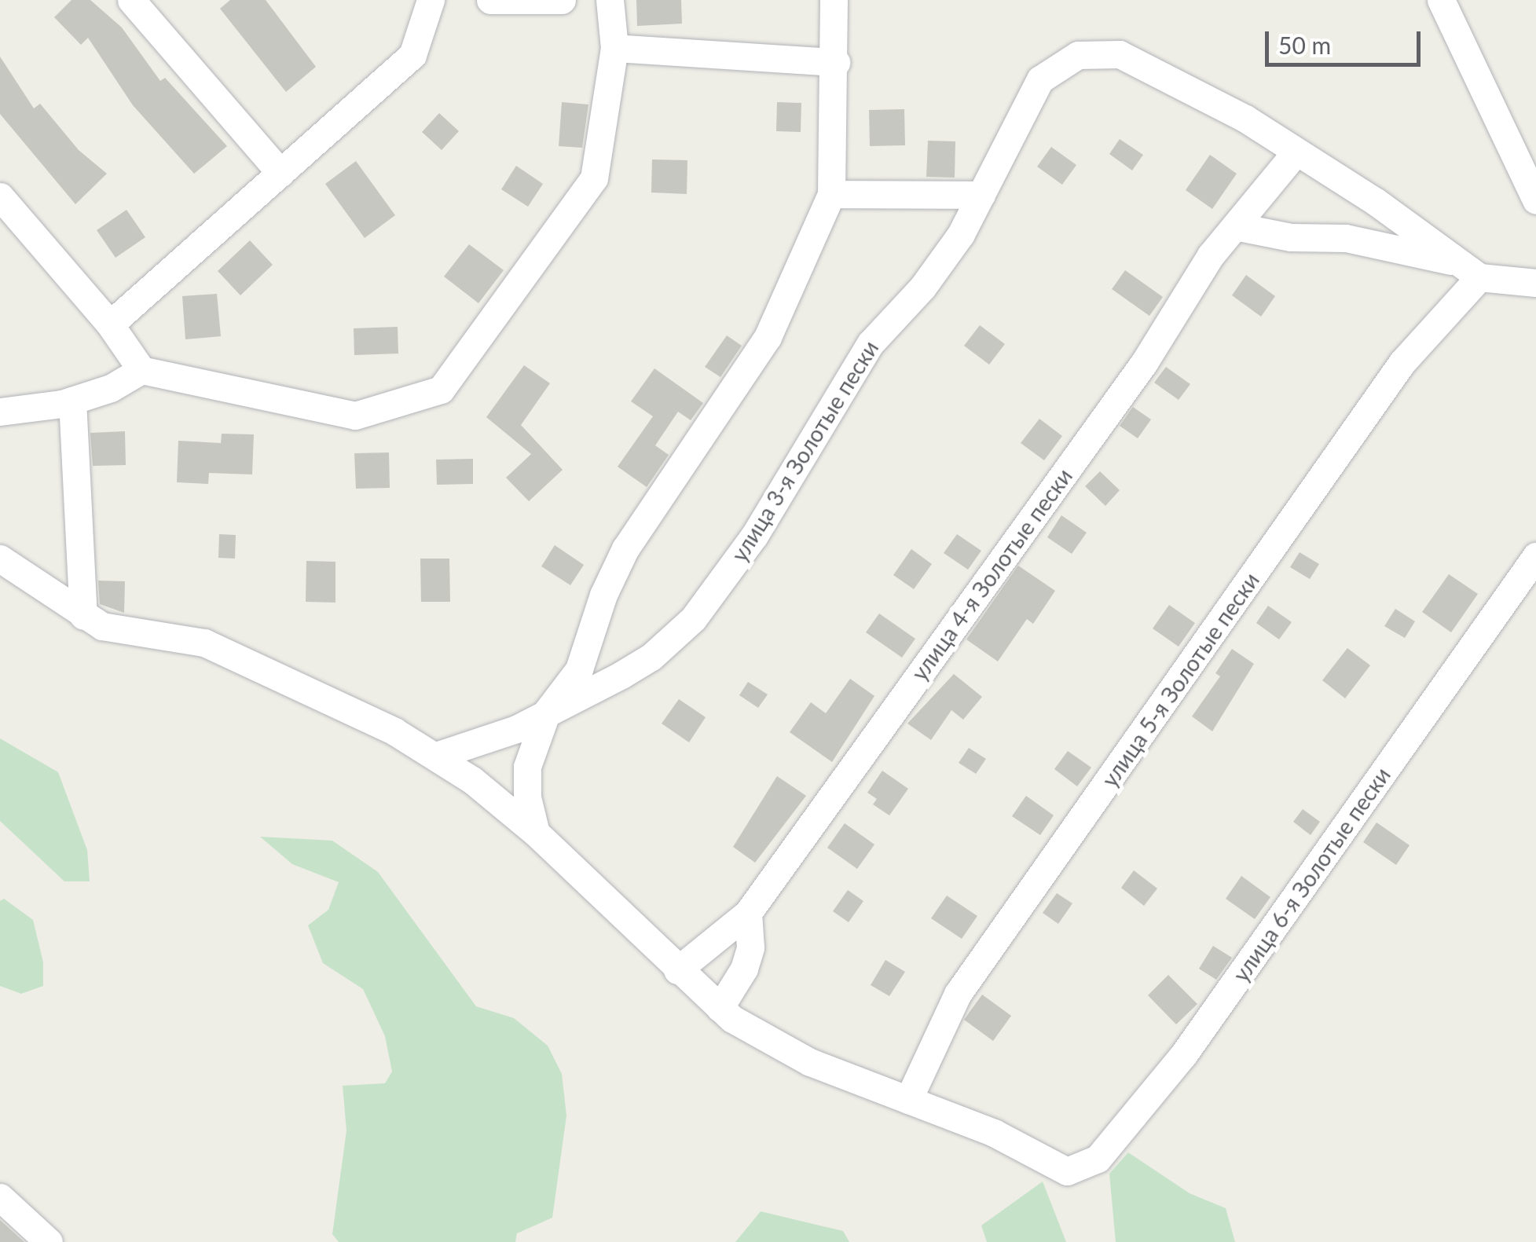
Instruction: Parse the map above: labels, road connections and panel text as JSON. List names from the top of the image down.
{
  "streets": {
    "street": [
      "улица 3-я Золотые пески",
      "улица 4-я Золотые пески",
      "улица 5-я Золотые пески",
      "улица 6-я Золотые пески"
    ]
  },
  "crossings": [
    ["улица 3-я Золотые пески", "улица 4-я Золотые пески"],
    ["улица 3-я Золотые пески", "улица 5-я Золотые пески"],
    ["улица 5-я Золотые пески", "улица 6-я Золотые пески"]
  ],
  "scale_bar": "50 m"
}
